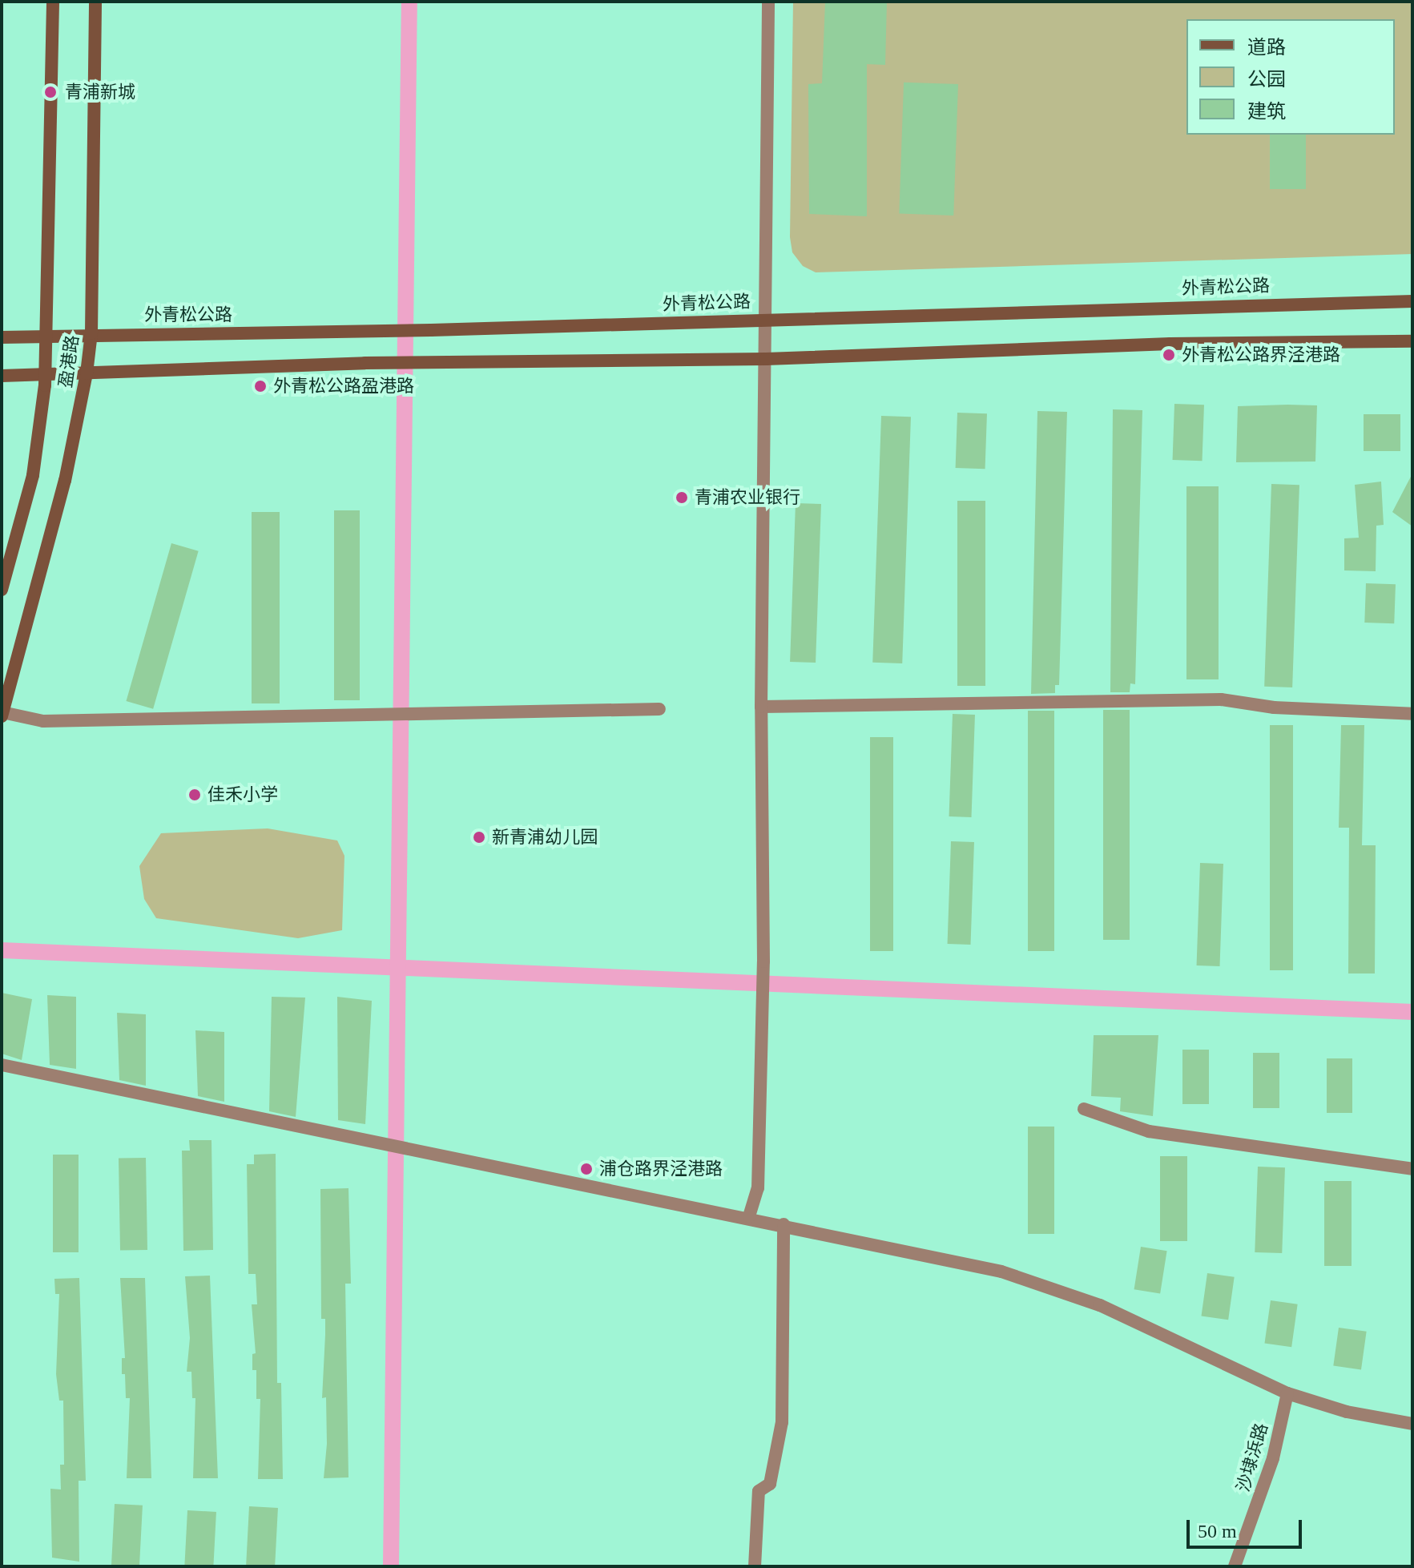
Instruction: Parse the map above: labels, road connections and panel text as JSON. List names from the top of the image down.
{
  "streets": {
    "main road": ["外青松公路", "盈港路"],
    "street": ["沙埭浜路"]
  },
  "crossings": [
    ["外青松公路", "盈港路"]
  ],
  "places": [
    "青浦新城",
    "外青松公路界泾港路",
    "外青松公路盈港路",
    "青浦农业银行",
    "佳禾小学",
    "新青浦幼儿园",
    "浦仓路界泾港路"
  ],
  "legend": ["道路", "公园", "建筑"],
  "scale_bar": "50 m"
}
